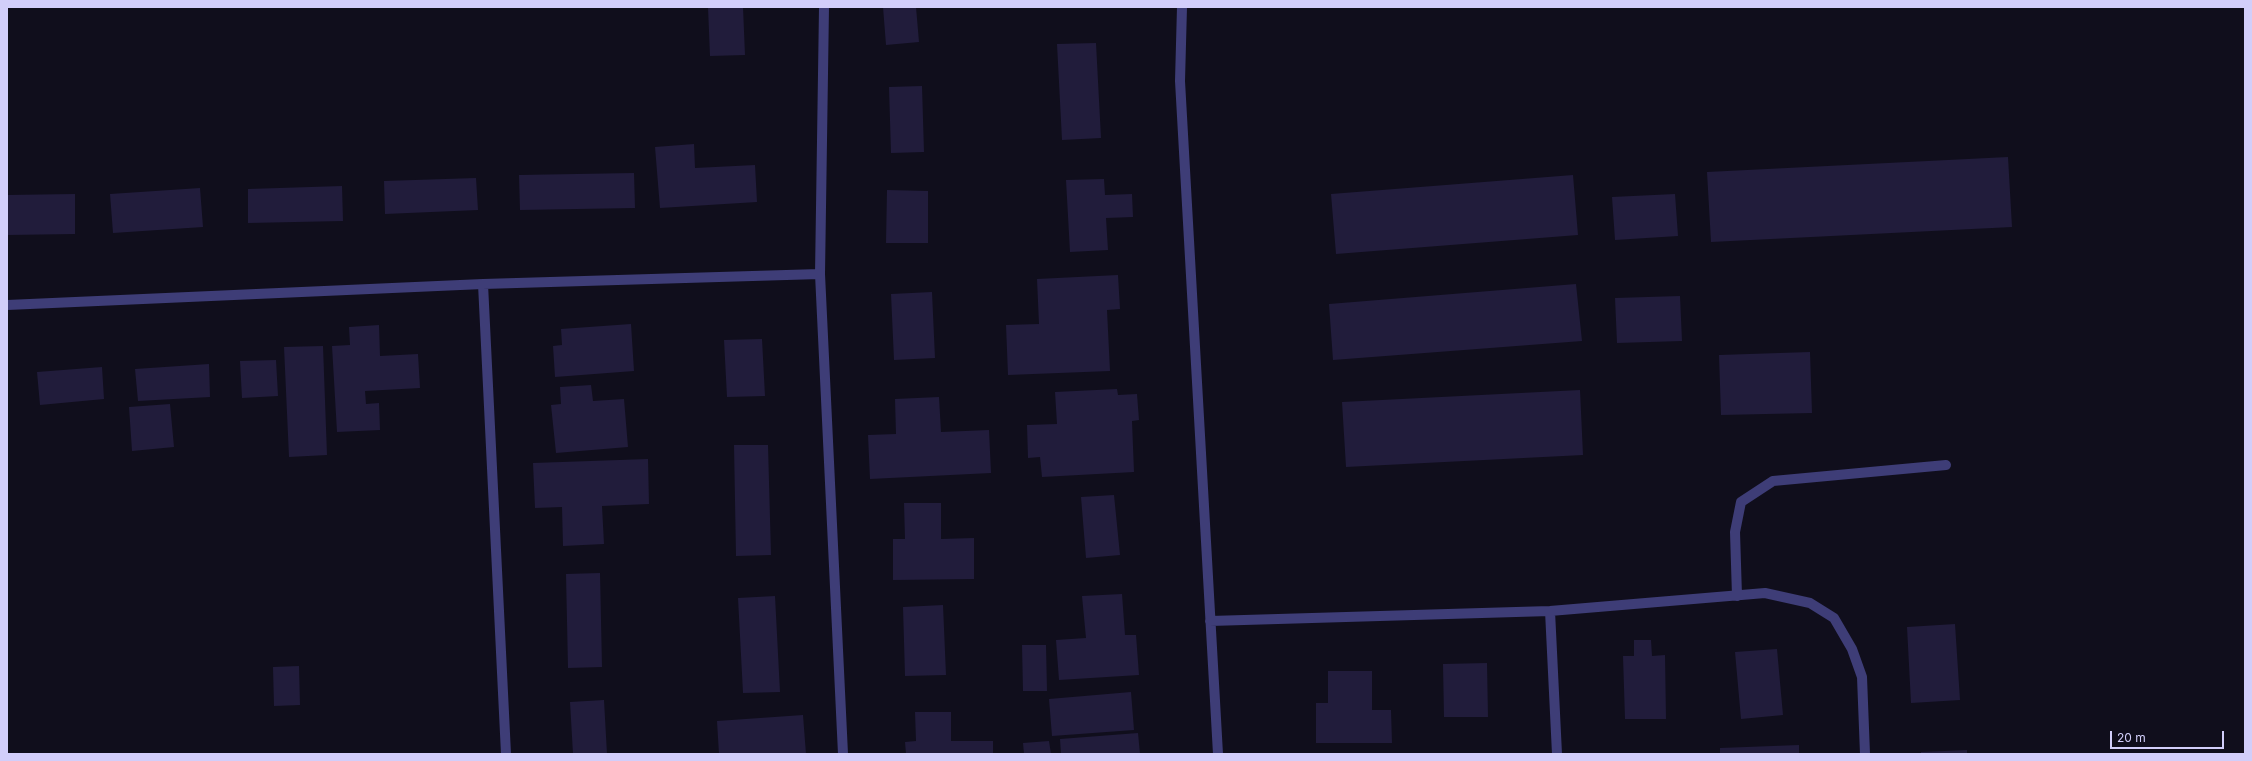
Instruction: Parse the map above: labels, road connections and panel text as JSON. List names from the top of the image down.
{
  "scale_bar": "20 m"
}
